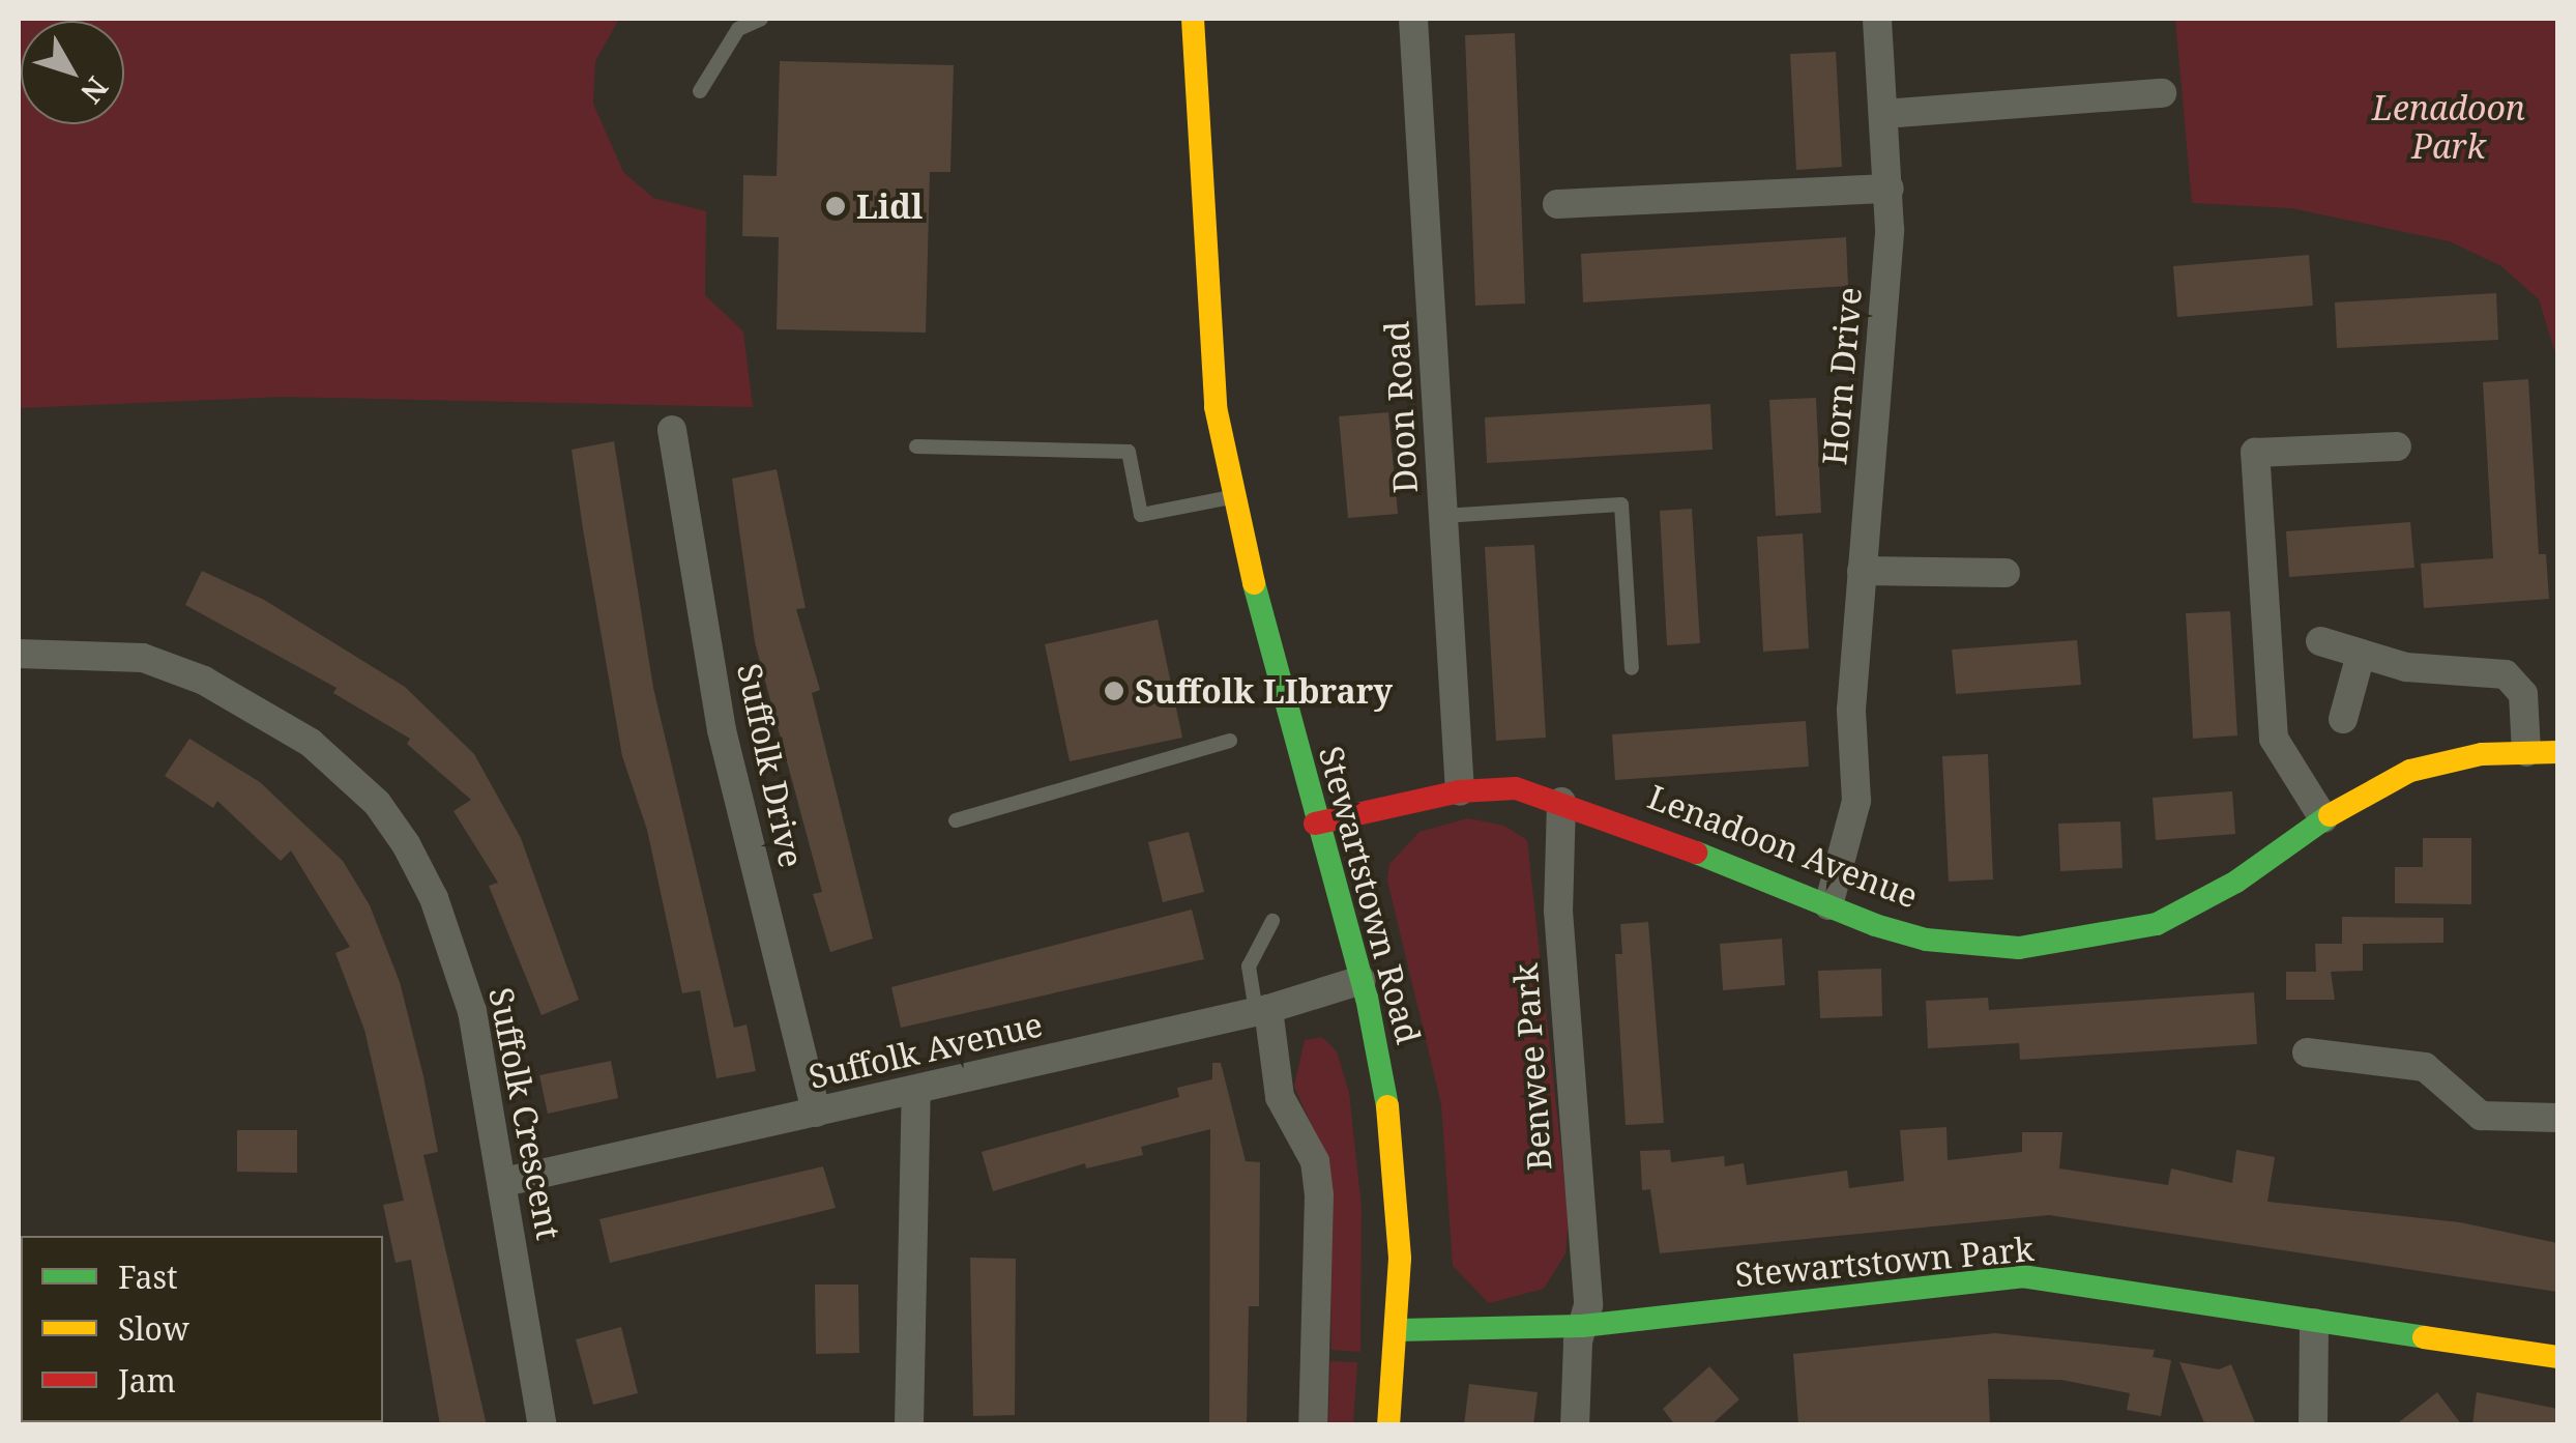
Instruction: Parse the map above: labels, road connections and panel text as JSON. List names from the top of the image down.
{
  "streets": {
    "street": [
      "Horn Drive",
      "Doon Road",
      "Suffolk Drive",
      "Lenadoon Avenue",
      "Stewartstown Road",
      "Suffolk Avenue",
      "Benwee Park",
      "Suffolk Crescent",
      "Stewartstown Park"
    ]
  },
  "crossings": [
    ["Horn Drive", "Lenadoon Avenue"],
    ["Doon Road", "Lenadoon Avenue"],
    ["Suffolk Drive", "Suffolk Avenue"],
    ["Lenadoon Avenue", "Stewartstown Road"],
    ["Lenadoon Avenue", "Benwee Park"],
    ["Stewartstown Road", "Suffolk Avenue"],
    ["Stewartstown Road", "Stewartstown Park"],
    ["Suffolk Avenue", "Suffolk Crescent"],
    ["Benwee Park", "Stewartstown Park"]
  ],
  "parks": ["Lenadoon Park"],
  "places": ["Lidl", "Suffolk LIbrary"],
  "legend": ["Fast", "Slow", "Jam"],
  "north": "bottom right"
}
